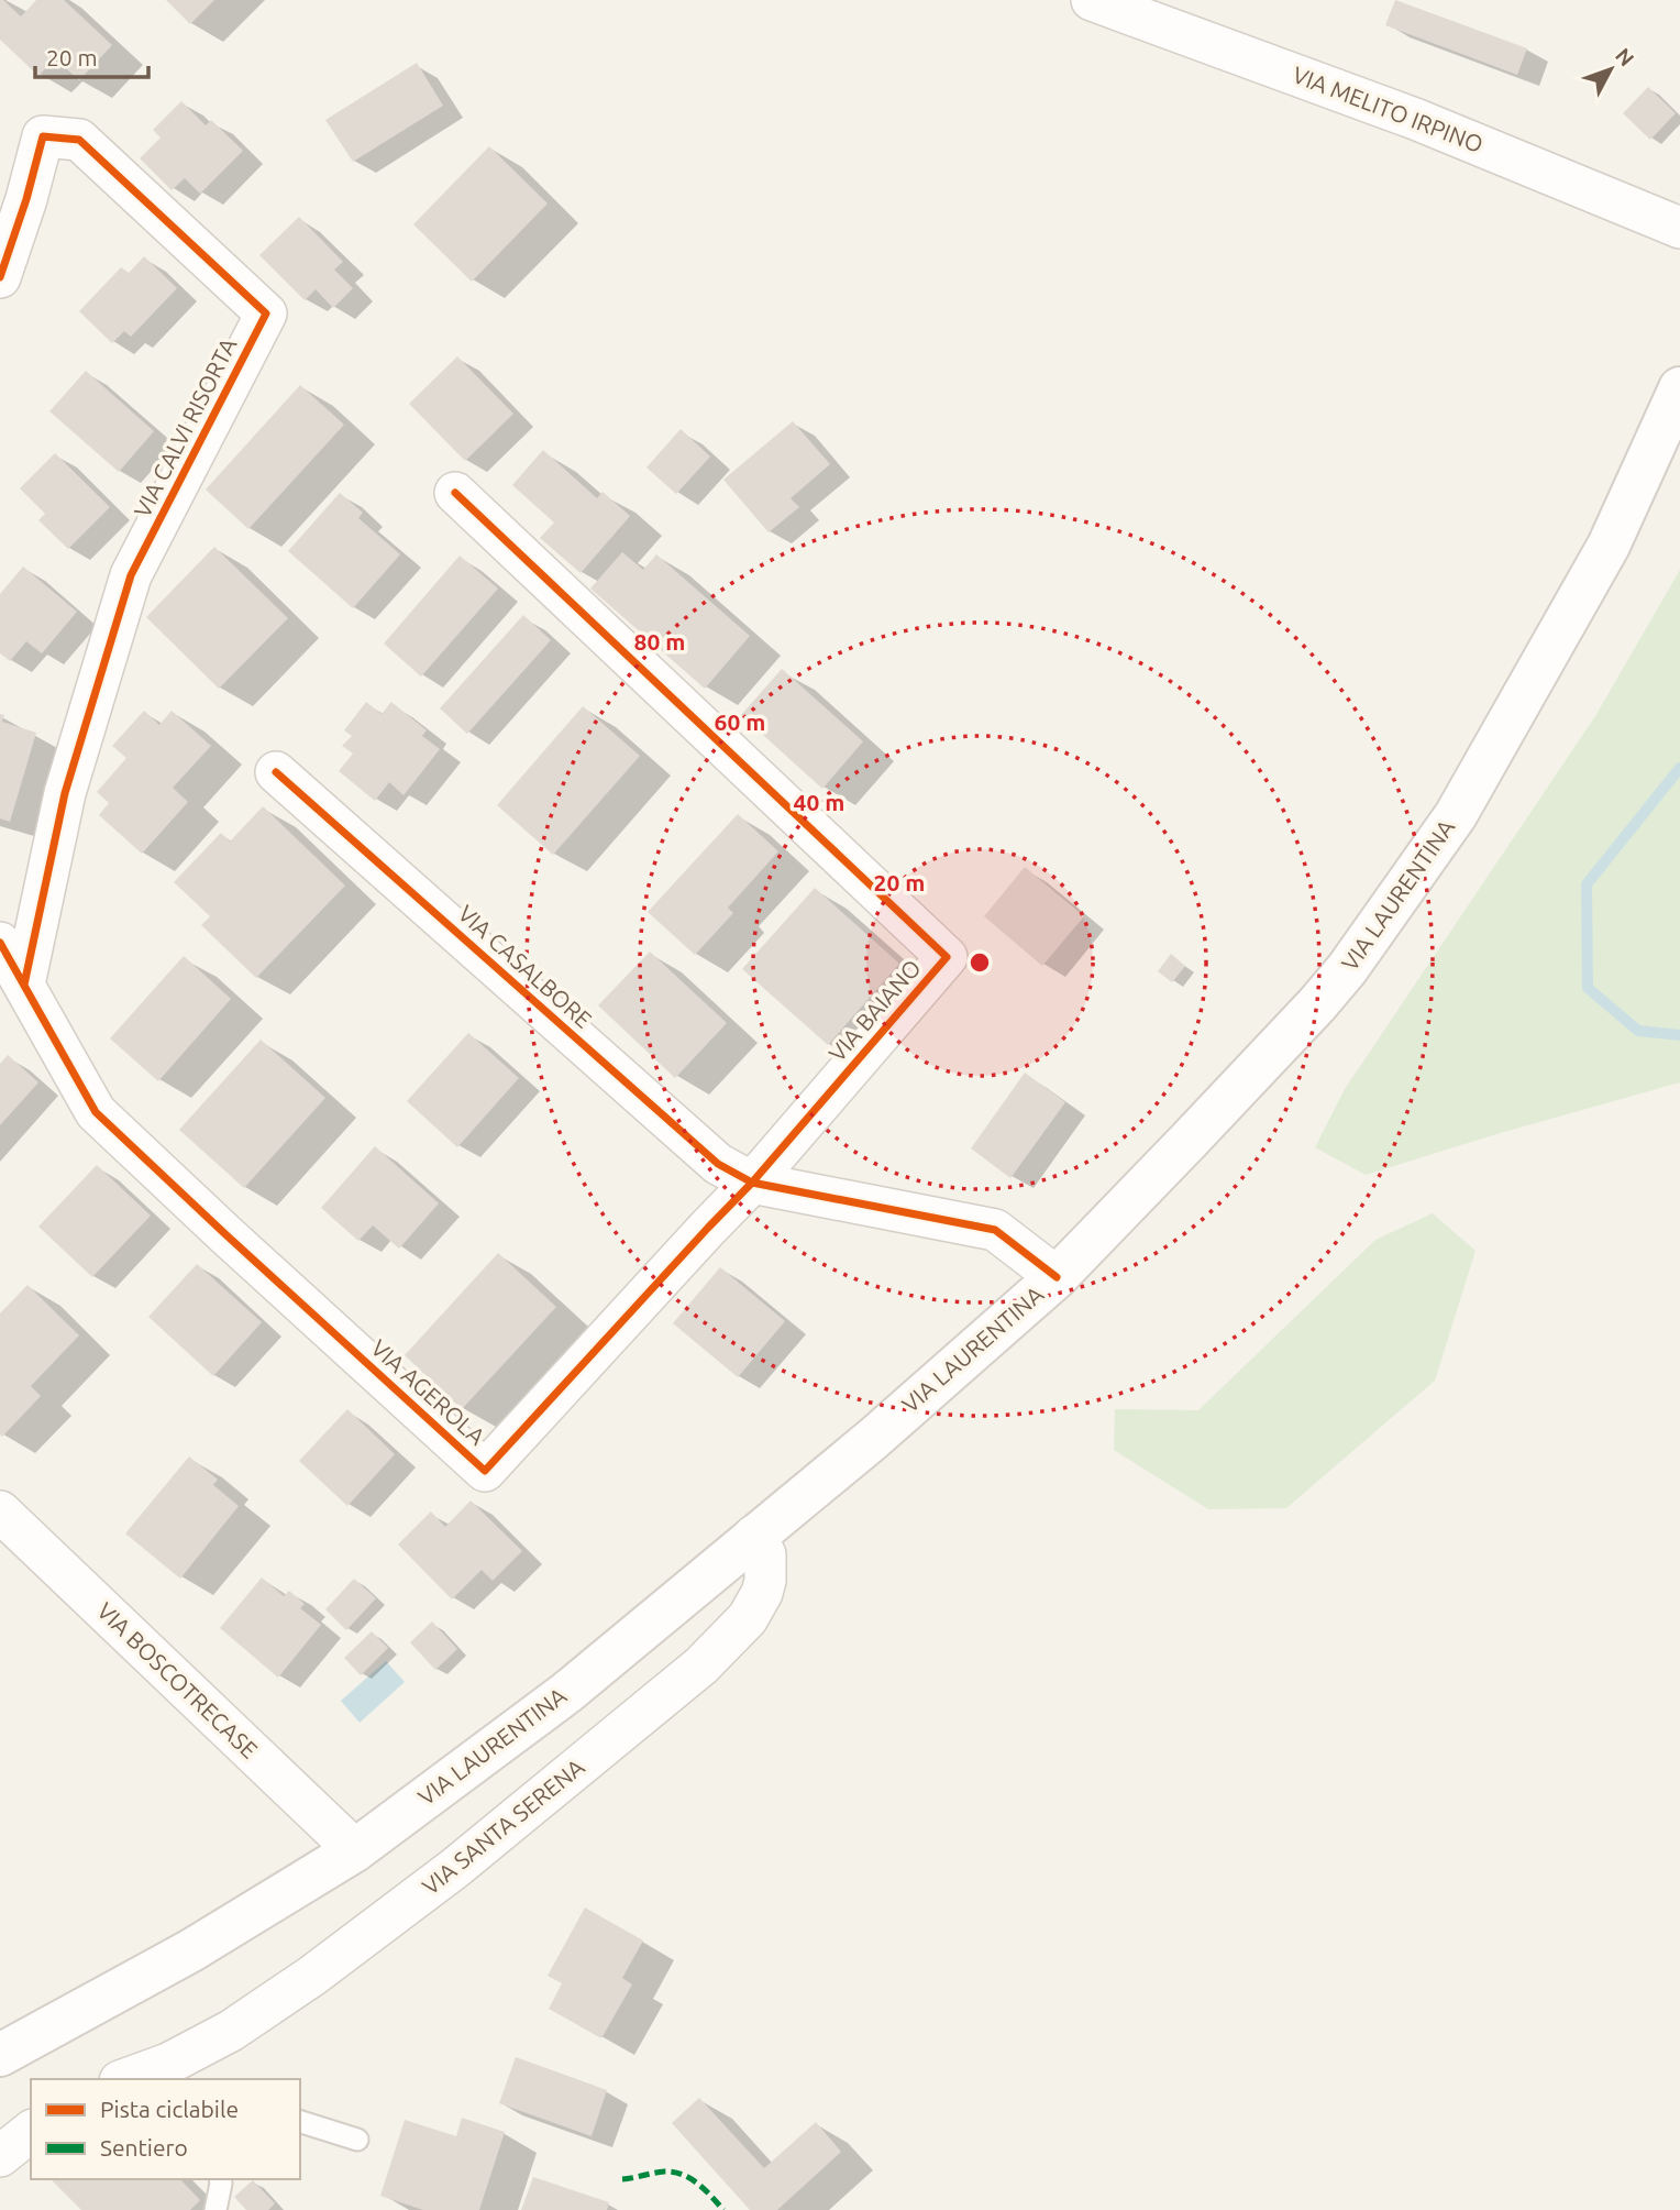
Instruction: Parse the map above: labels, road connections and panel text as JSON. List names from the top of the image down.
{
  "streets": {
    "main road": ["VIA LAURENTINA"],
    "street": [
      "VIA MELITO IRPINO",
      "VIA CALVI RISORTA",
      "VIA CASALBORE",
      "VIA BAIANO",
      "VIA AGEROLA",
      "VIA BOSCOTRECASE",
      "VIA SANTA SERENA"
    ]
  },
  "crossings": [
    ["VIA CALVI RISORTA", "VIA AGEROLA"],
    ["VIA LAURENTINA", "VIA BOSCOTRECASE"],
    ["VIA LAURENTINA", "VIA SANTA SERENA"],
    ["VIA CASALBORE", "VIA BAIANO"],
    ["VIA CASALBORE", "VIA AGEROLA"],
    ["VIA BAIANO", "VIA AGEROLA"]
  ],
  "legend": ["Pista ciclabile", "Sentiero"],
  "scale_bar": "20 m",
  "north": "top right",
  "rings": [
    "80 m",
    "60 m",
    "40 m",
    "20 m"
  ]
}
